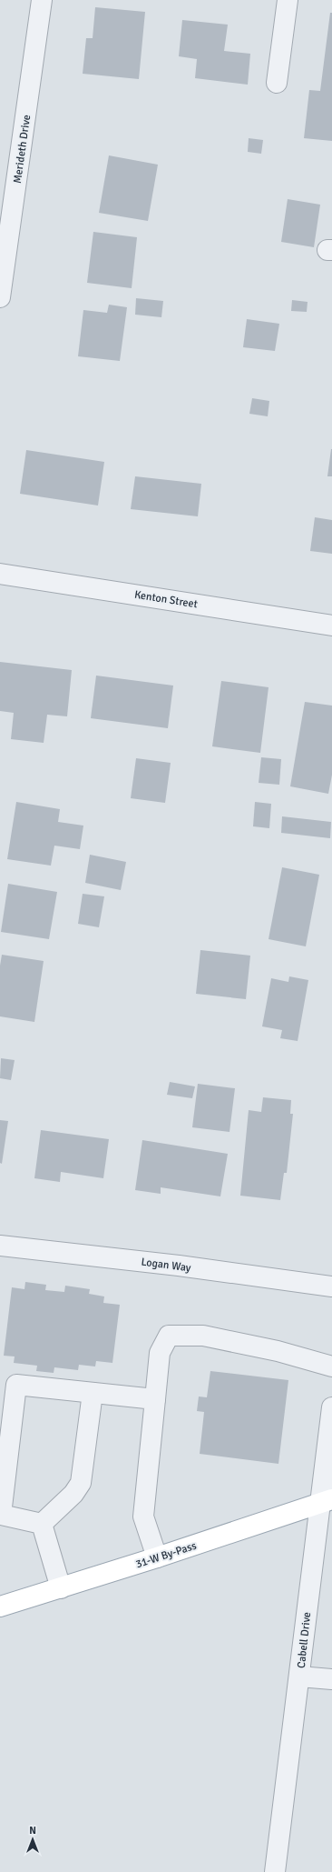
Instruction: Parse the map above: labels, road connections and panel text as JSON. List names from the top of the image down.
{
  "streets": {
    "main road": ["31-W By-Pass"],
    "street": [
      "Merideth Drive",
      "Kenton Street",
      "Logan Way",
      "Cabell Drive"
    ]
  },
  "crossings": [
    ["31-W By-Pass", "Cabell Drive"]
  ],
  "north": "top"
}
